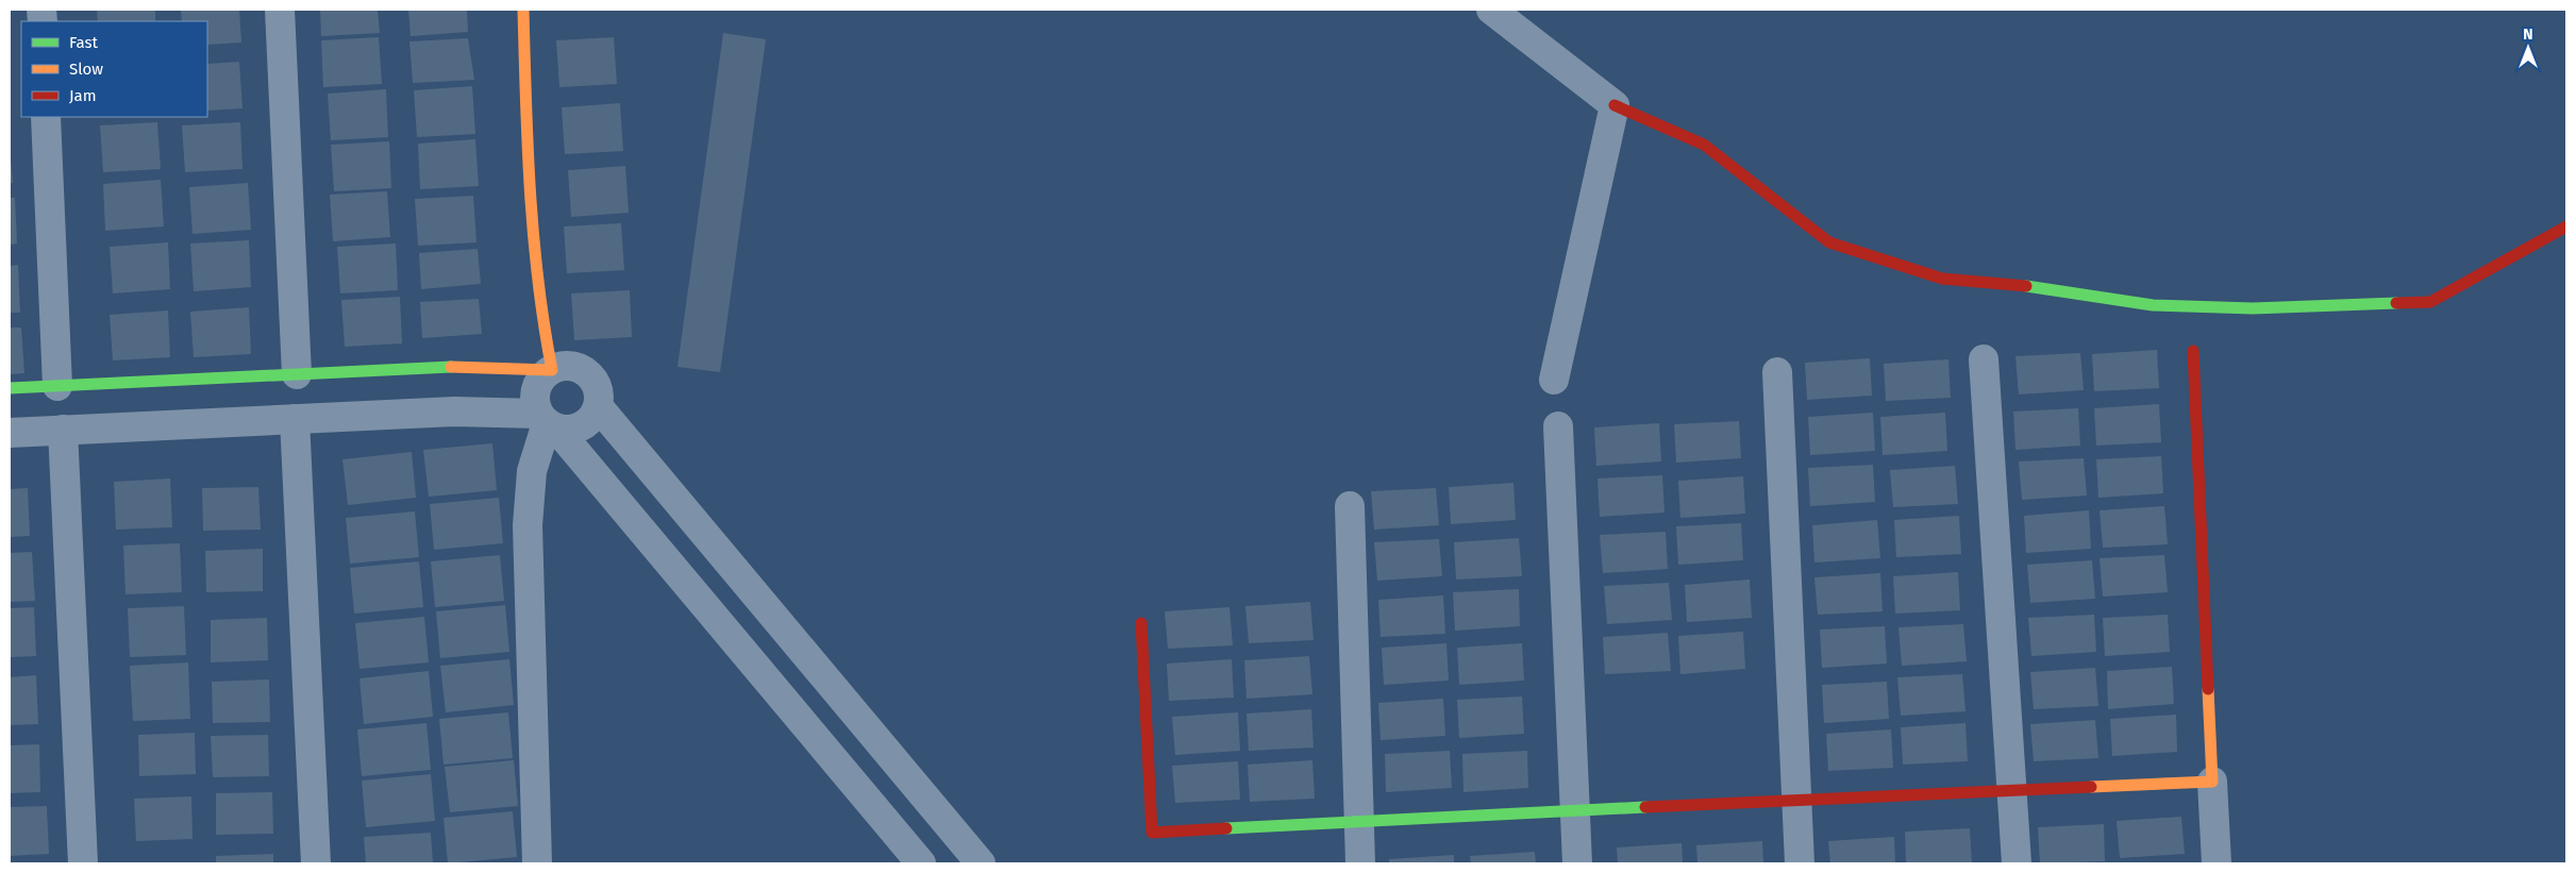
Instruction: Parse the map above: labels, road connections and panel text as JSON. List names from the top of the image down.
{
  "legend": ["Fast", "Slow", "Jam"],
  "north": "top"
}
